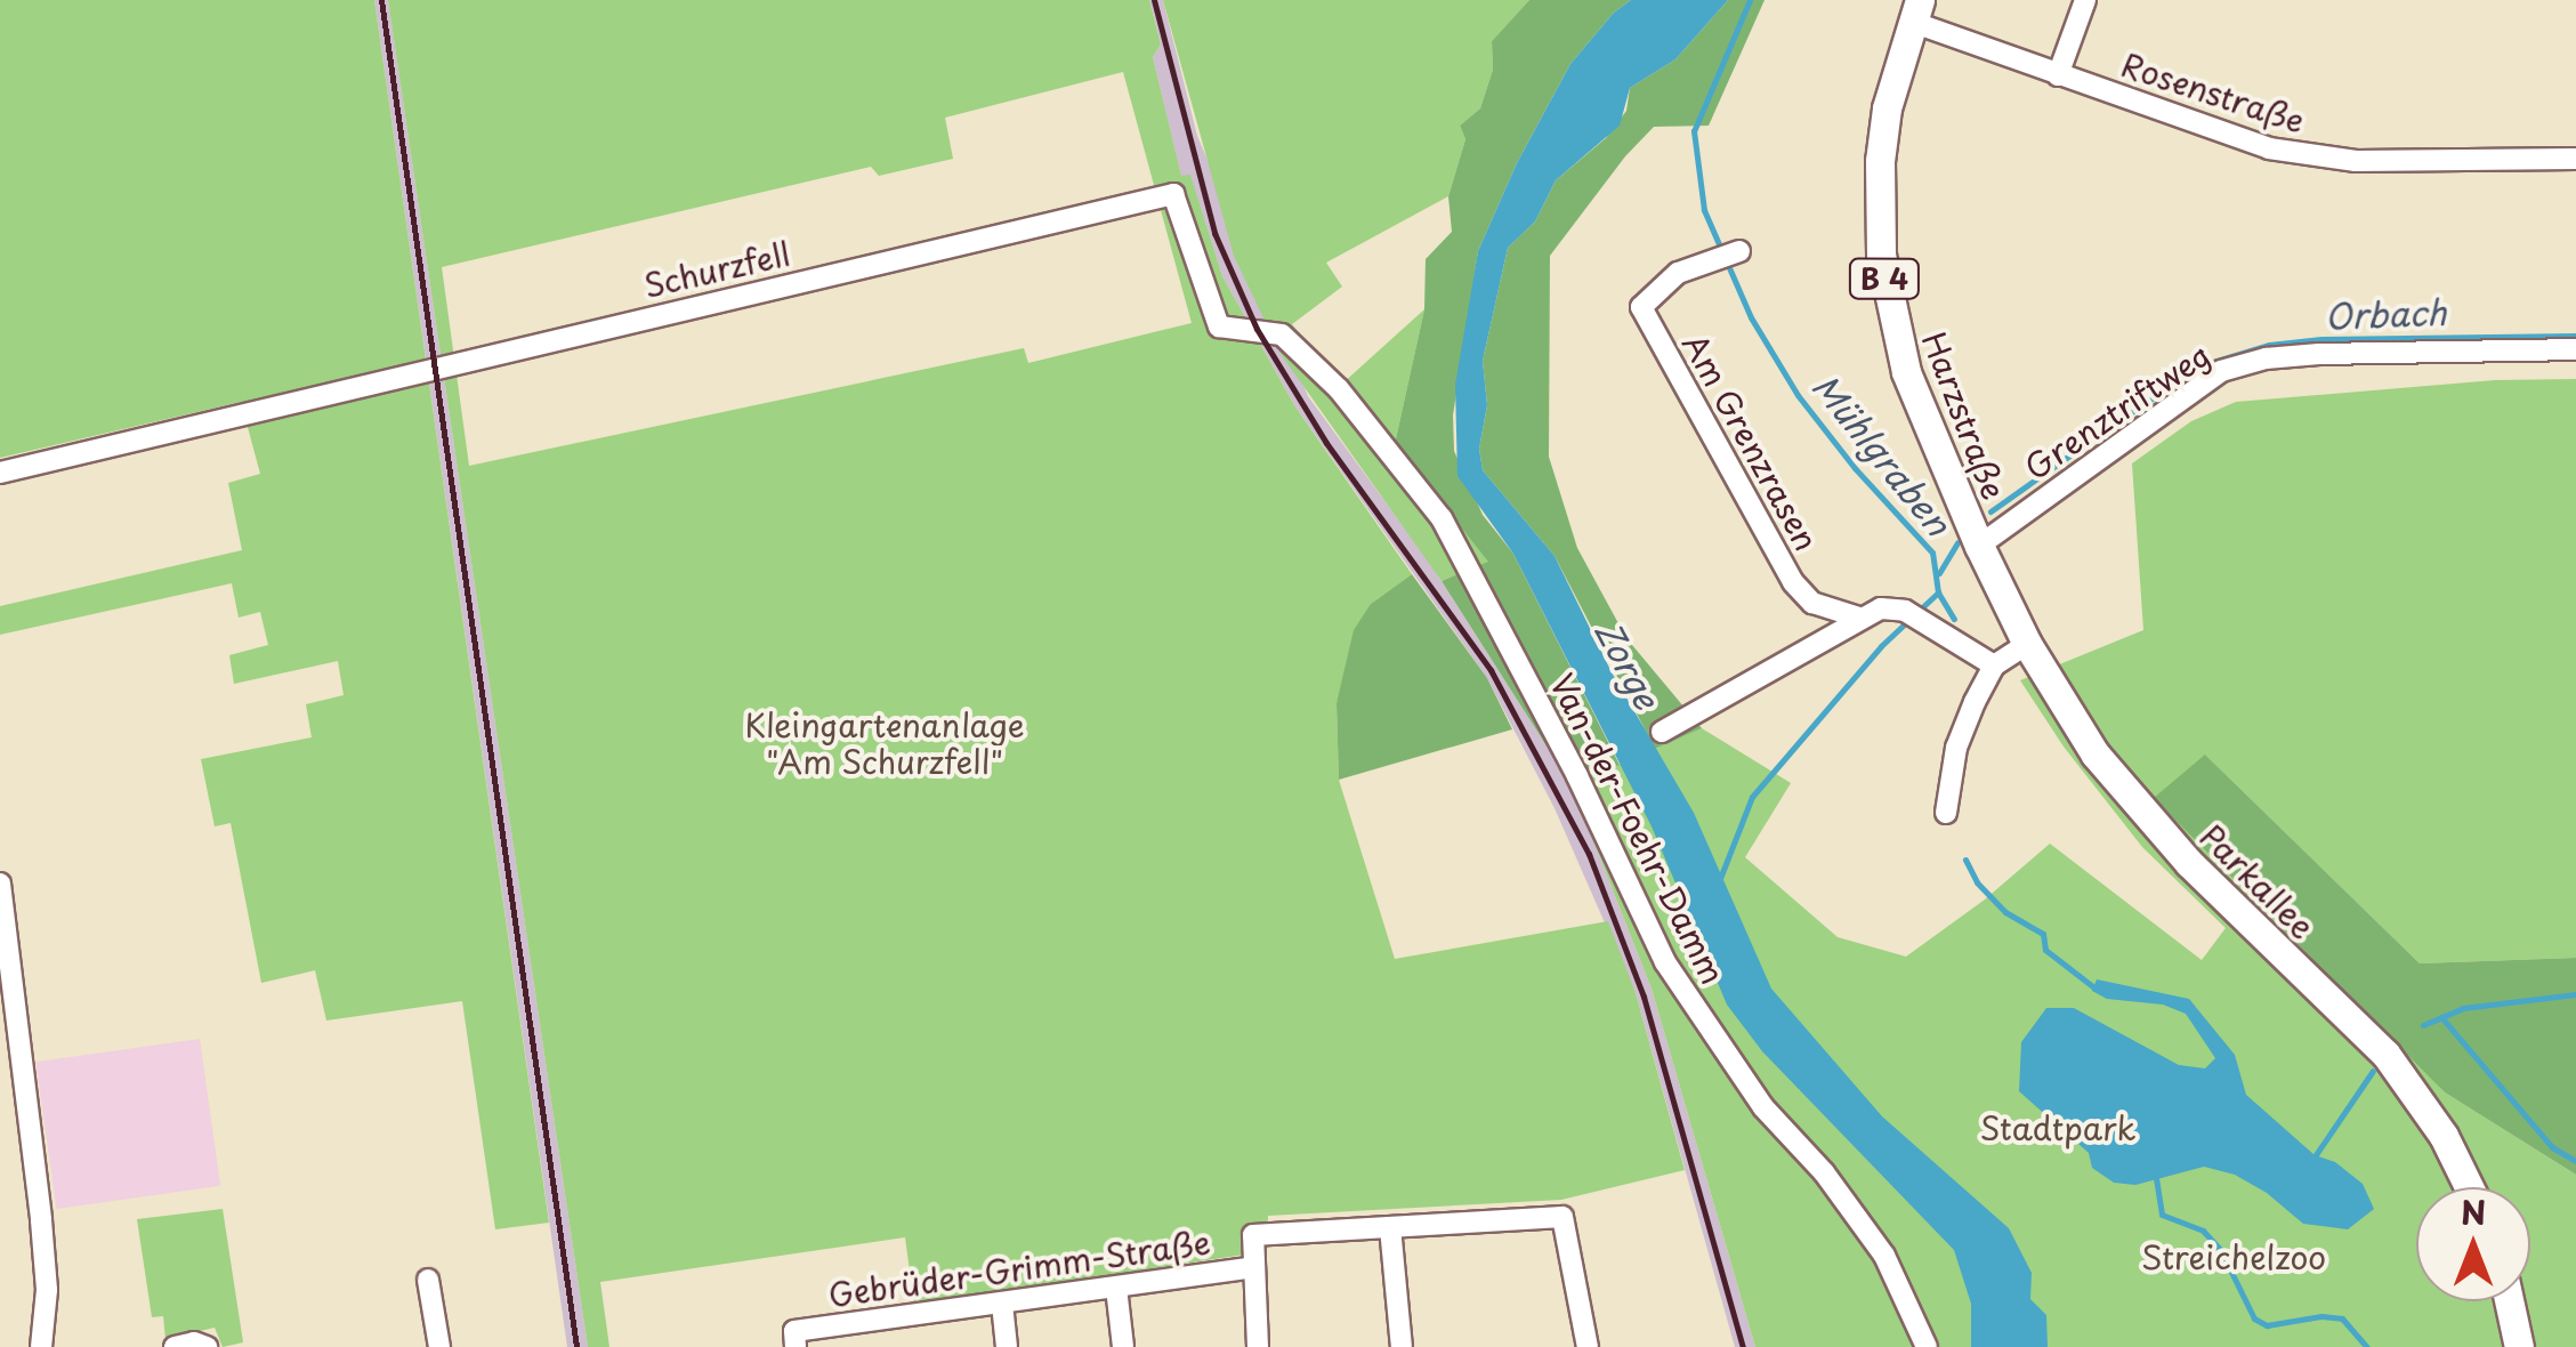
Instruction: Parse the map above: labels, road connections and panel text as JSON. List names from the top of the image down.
{
  "streets": {
    "main road": ["B 4", "Harzstraße", "Parkallee"],
    "street": [
      "Rosenstraße",
      "Schurzfell",
      "Grenztriftweg",
      "Am Grenzrasen",
      "Van-der-Foehr-Damm",
      "Gebrüder-Grimm-Straße"
    ]
  },
  "crossings": [
    ["Rosenstraße", "Harzstraße"],
    ["Schurzfell", "Van-der-Foehr-Damm"],
    ["Grenztriftweg", "Harzstraße"],
    ["Harzstraße", "Parkallee"]
  ],
  "water": ["Orbach", "Mühlgraben", "Zorge"],
  "parks": ["Kleingartenanlage \"Am Schurzfell\"", "Stadtpark", "Streichelzoo"],
  "north": "top"
}
